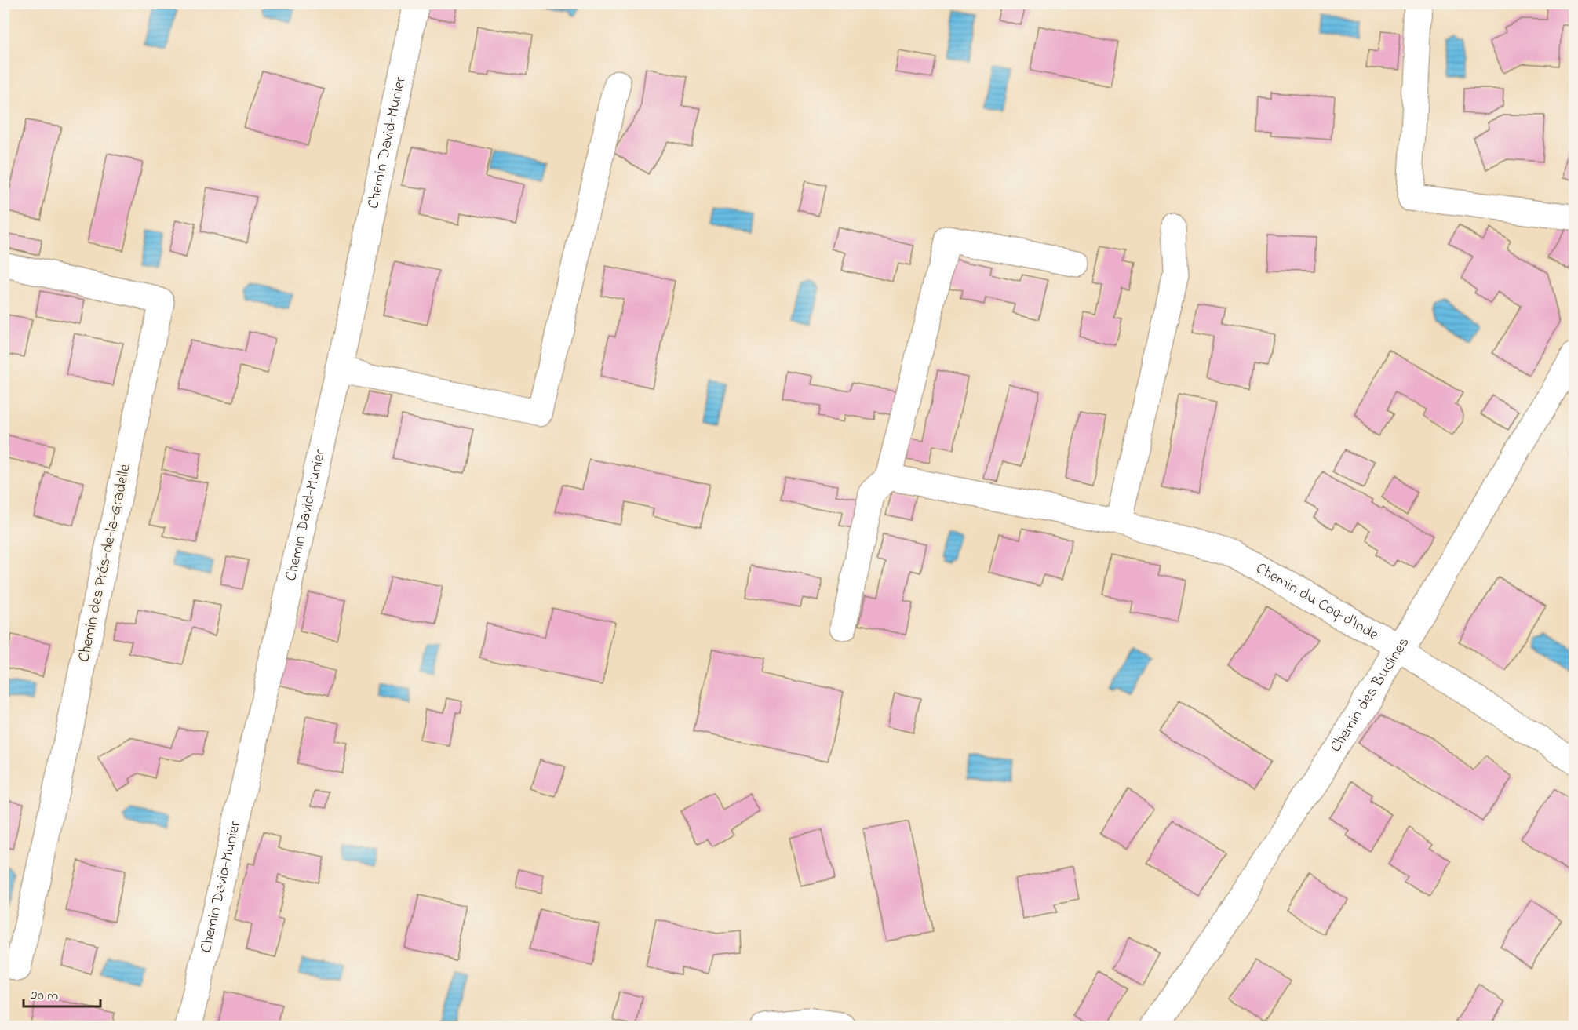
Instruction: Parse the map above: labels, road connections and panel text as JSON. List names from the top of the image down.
{
  "streets": {
    "street": [
      "Chemin David-Munier",
      "Chemin des Prés-de-la-Gradelle",
      "Chemin du Coq-d'Inde",
      "Chemin des Buclines"
    ]
  },
  "crossings": [
    ["Chemin du Coq-d'Inde", "Chemin des Buclines"]
  ],
  "scale_bar": "20 m"
}
